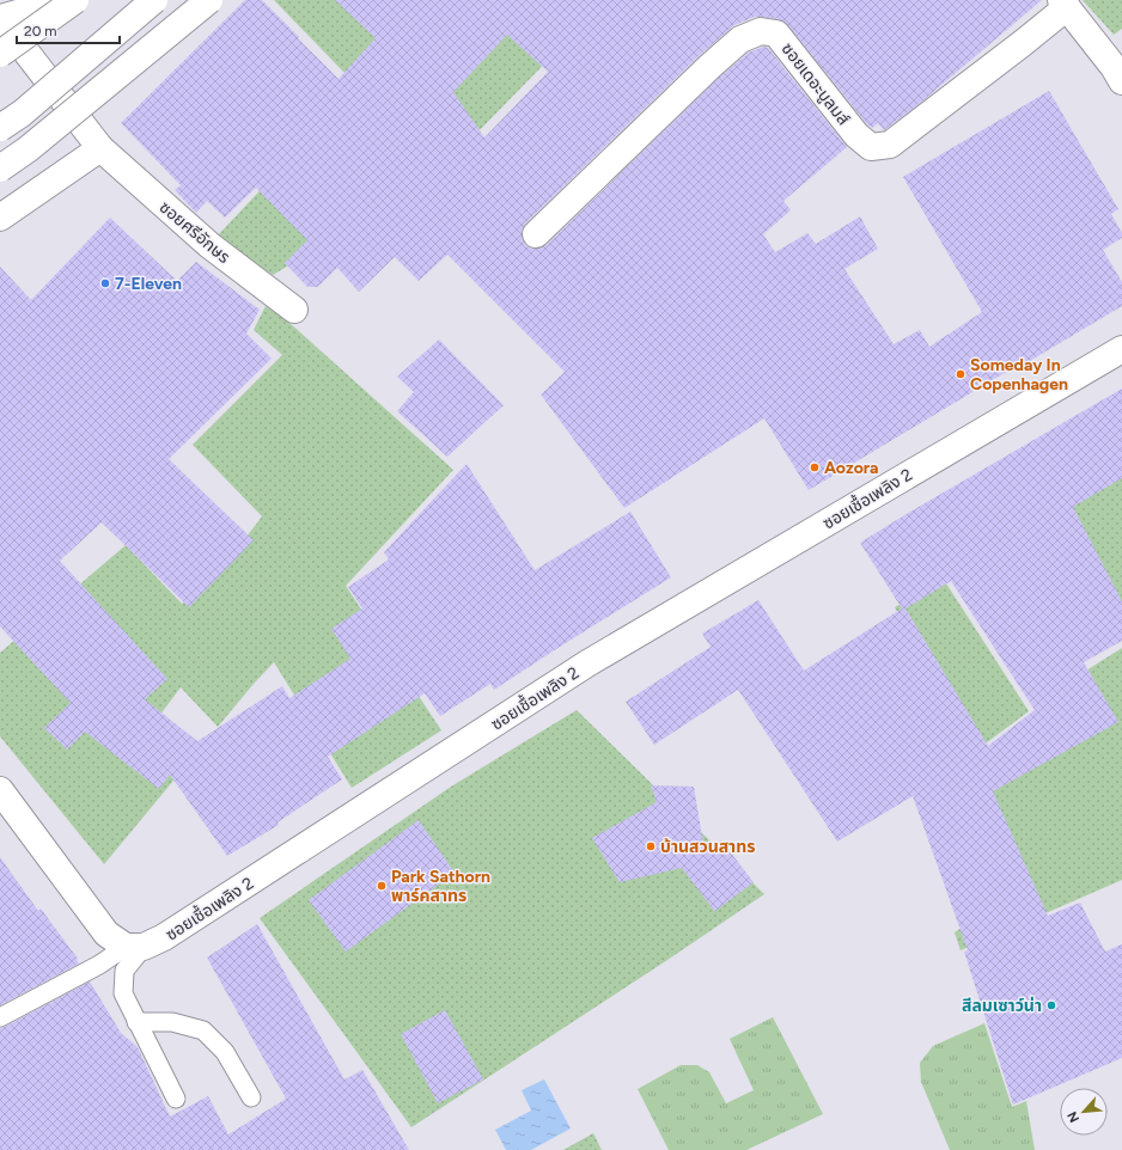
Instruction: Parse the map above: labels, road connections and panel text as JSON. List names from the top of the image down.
{
  "streets": {
    "main road": ["ซอยเดอะบูลมส์", "ซอยศรีอักษร", "ซอยเชื้อเพลิง 2"]
  },
  "places": [
    "7-Eleven",
    "Someday In Copenhagen",
    "Aozora",
    "บ้านสวนสาทร",
    "Park Sathorn พาร์คสาทร",
    "สีลมเซาว์น่า"
  ],
  "scale_bar": "20 m",
  "north": "bottom left"
}
